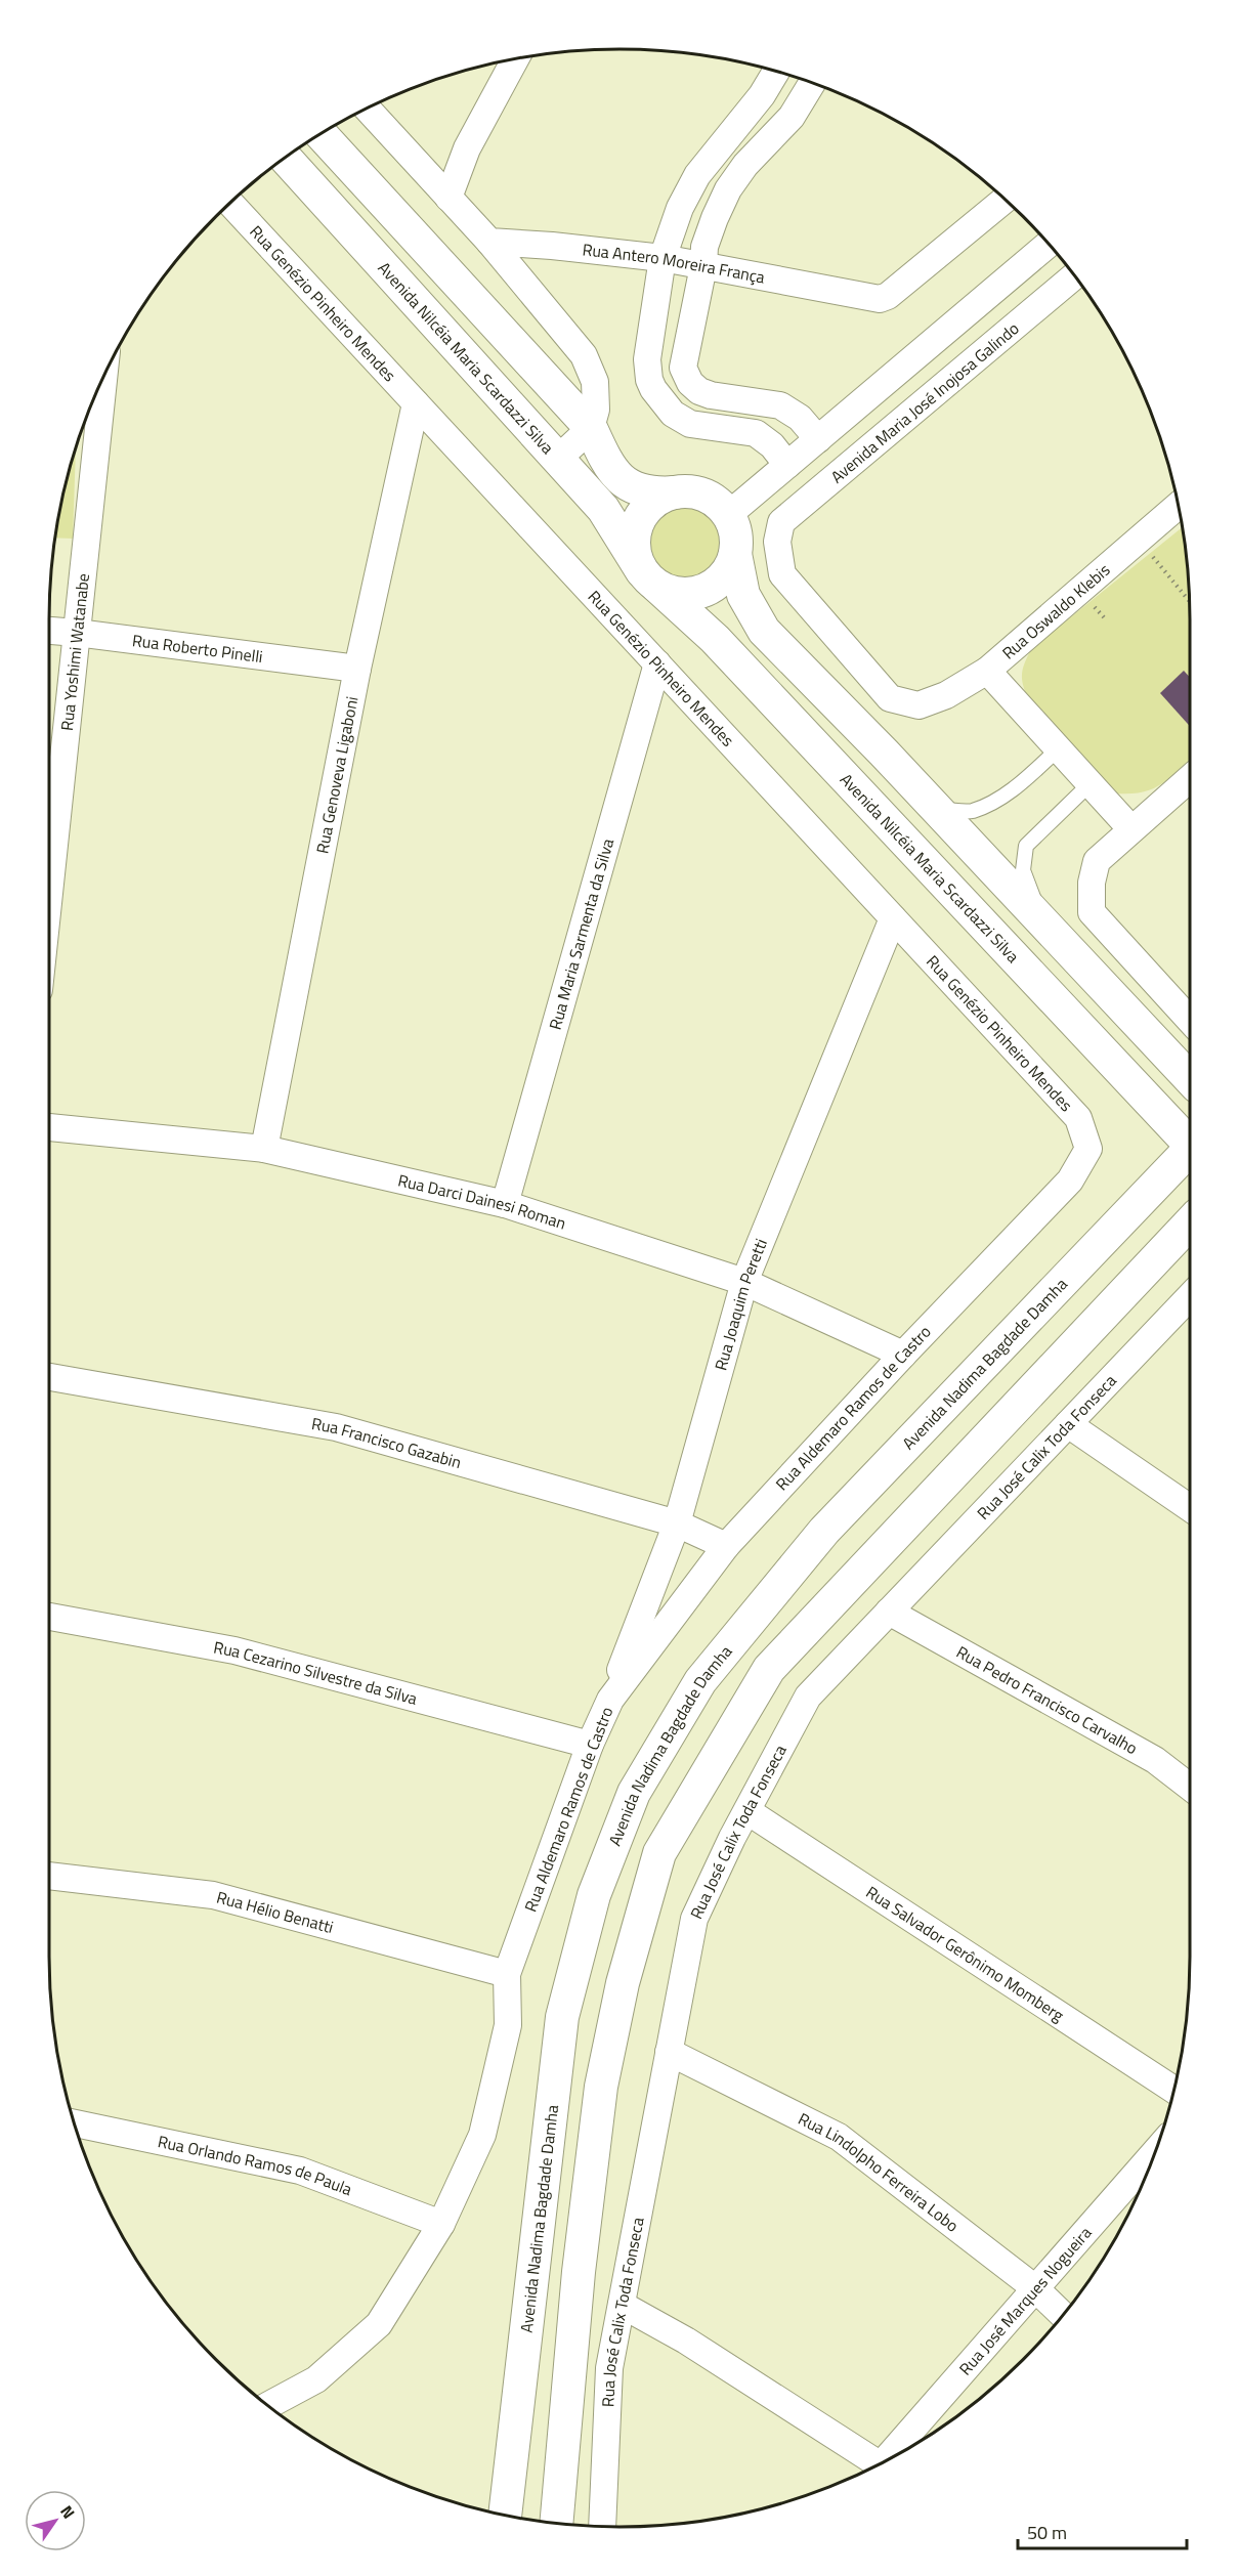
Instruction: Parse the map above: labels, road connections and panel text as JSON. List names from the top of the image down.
{
  "streets": {
    "street": [
      "Rua Antero Moreira França",
      "Rua Genézio Pinheiro Mendes",
      "Avenida Nilcéia Maria Scardazzi Silva",
      "Avenida Maria José Inojosa Galindo",
      "Rua Oswaldo Klebis",
      "Rua Roberto Pinelli",
      "Rua Yoshimi Watanabe",
      "Rua Genoveva Ligaboni",
      "Rua Maria Sarmenta da Silva",
      "Rua Darci Dainesi Roman",
      "Rua Joaquim Peretti",
      "Avenida Nadima Bagdade Damha",
      "Rua Aldemaro Ramos de Castro",
      "Rua Francisco Gazabin",
      "Rua José Calix Toda Fonseca",
      "Rua Cezarino Silvestre da Silva",
      "Rua Pedro Francisco Carvalho",
      "Rua Hélio Benatti",
      "Rua Salvador Gerônimo Momberg",
      "Rua Orlando Ramos de Paula",
      "Rua Lindolpho Ferreira Lobo",
      "Rua José Marques Nogueira"
    ]
  },
  "crossings": [
    ["Rua Genézio Pinheiro Mendes", "Rua Genoveva Ligaboni"],
    ["Rua Genézio Pinheiro Mendes", "Rua Maria Sarmenta da Silva"],
    ["Rua Genézio Pinheiro Mendes", "Rua Joaquim Peretti"],
    ["Rua Genézio Pinheiro Mendes", "Rua Aldemaro Ramos de Castro"],
    ["Avenida Maria José Inojosa Galindo", "Rua Oswaldo Klebis"],
    ["Rua Roberto Pinelli", "Rua Yoshimi Watanabe"],
    ["Rua Roberto Pinelli", "Rua Genoveva Ligaboni"],
    ["Rua Genoveva Ligaboni", "Rua Darci Dainesi Roman"],
    ["Rua Maria Sarmenta da Silva", "Rua Darci Dainesi Roman"],
    ["Rua Darci Dainesi Roman", "Rua Joaquim Peretti"],
    ["Rua Darci Dainesi Roman", "Rua Aldemaro Ramos de Castro"],
    ["Rua Joaquim Peretti", "Rua Aldemaro Ramos de Castro"],
    ["Rua Joaquim Peretti", "Rua Francisco Gazabin"],
    ["Rua Aldemaro Ramos de Castro", "Rua Francisco Gazabin"],
    ["Rua Aldemaro Ramos de Castro", "Rua Cezarino Silvestre da Silva"],
    ["Rua Aldemaro Ramos de Castro", "Rua Hélio Benatti"],
    ["Rua Aldemaro Ramos de Castro", "Rua Orlando Ramos de Paula"],
    ["Rua José Calix Toda Fonseca", "Rua Pedro Francisco Carvalho"],
    ["Rua José Calix Toda Fonseca", "Rua Salvador Gerônimo Momberg"],
    ["Rua José Calix Toda Fonseca", "Rua Lindolpho Ferreira Lobo"],
    ["Rua Lindolpho Ferreira Lobo", "Rua José Marques Nogueira"]
  ],
  "scale_bar": "50 m",
  "north": "top right"
}
